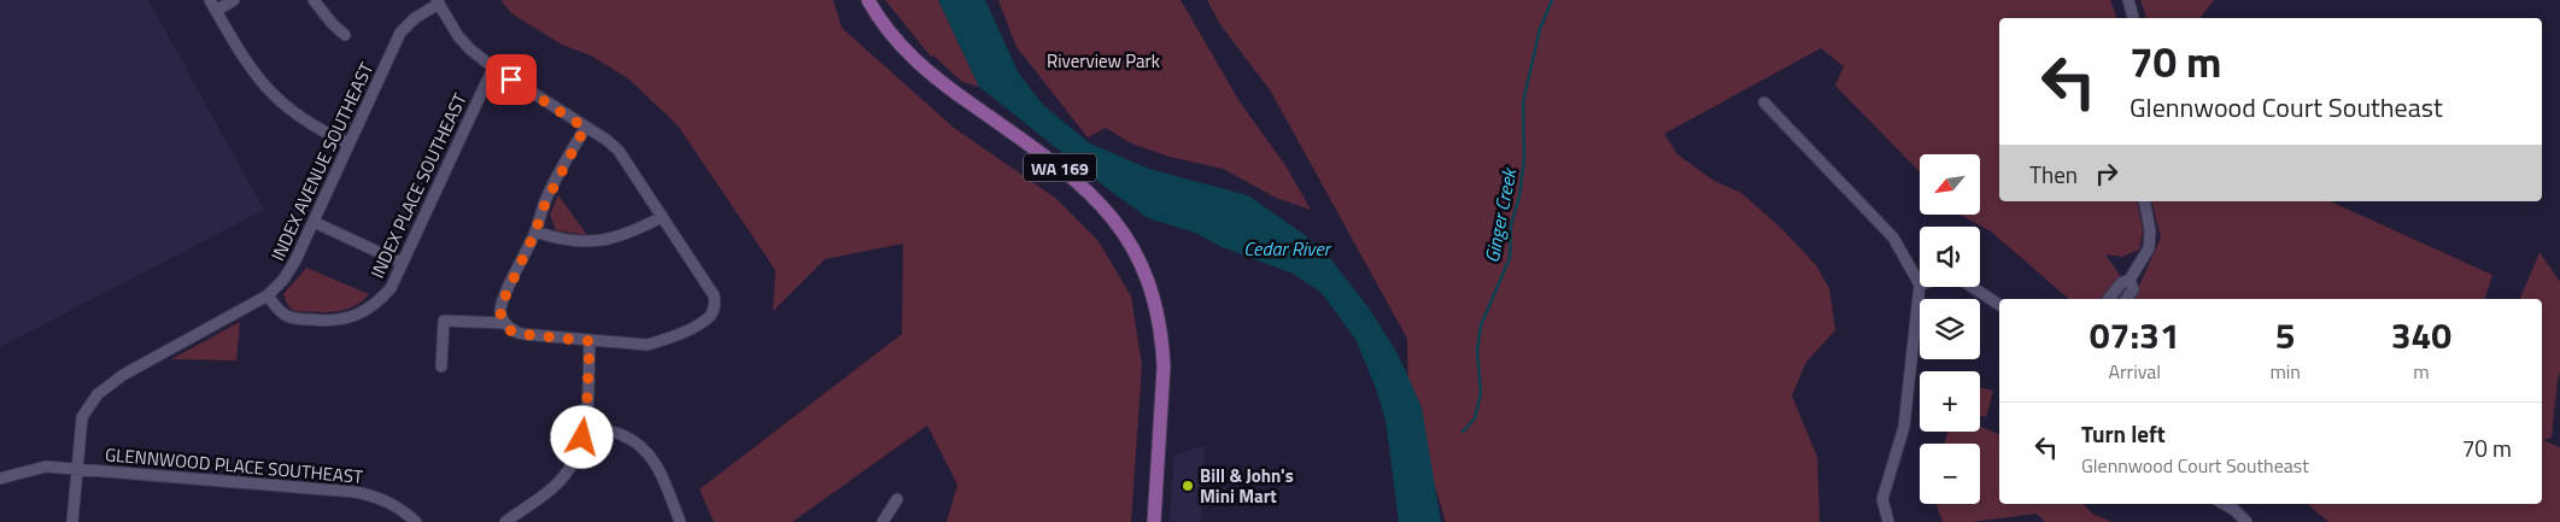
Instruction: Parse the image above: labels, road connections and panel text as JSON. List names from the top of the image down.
{
  "streets": {
    "main road": ["WA 169"],
    "street": ["INDEX AVENUE SOUTHEAST", "INDEX PLACE SOUTHEAST", "GLENNWOOD PLACE SOUTHEAST"]
  },
  "crossings": [
    ["INDEX AVENUE SOUTHEAST", "INDEX PLACE SOUTHEAST"],
    ["INDEX AVENUE SOUTHEAST", "GLENNWOOD PLACE SOUTHEAST"]
  ],
  "water": ["Ginger Creek", "Cedar River"],
  "parks": ["Riverview Park"],
  "places": ["Bill & John's Mini Mart"],
  "north": "bottom left",
  "page": {
    "turn": ["70 m", "Glennwood Court Southeast"],
    "then": "Then",
    "map_buttons": ["+", "−"],
    "eta": [
      "07:31",
      "Arrival",
      "5",
      "min",
      "340",
      "m"
    ],
    "list": [
      {
        "name": "Turn left",
        "note": "Glennwood Court Southeast",
        "value": "70 m"
      }
    ]
  }
}
